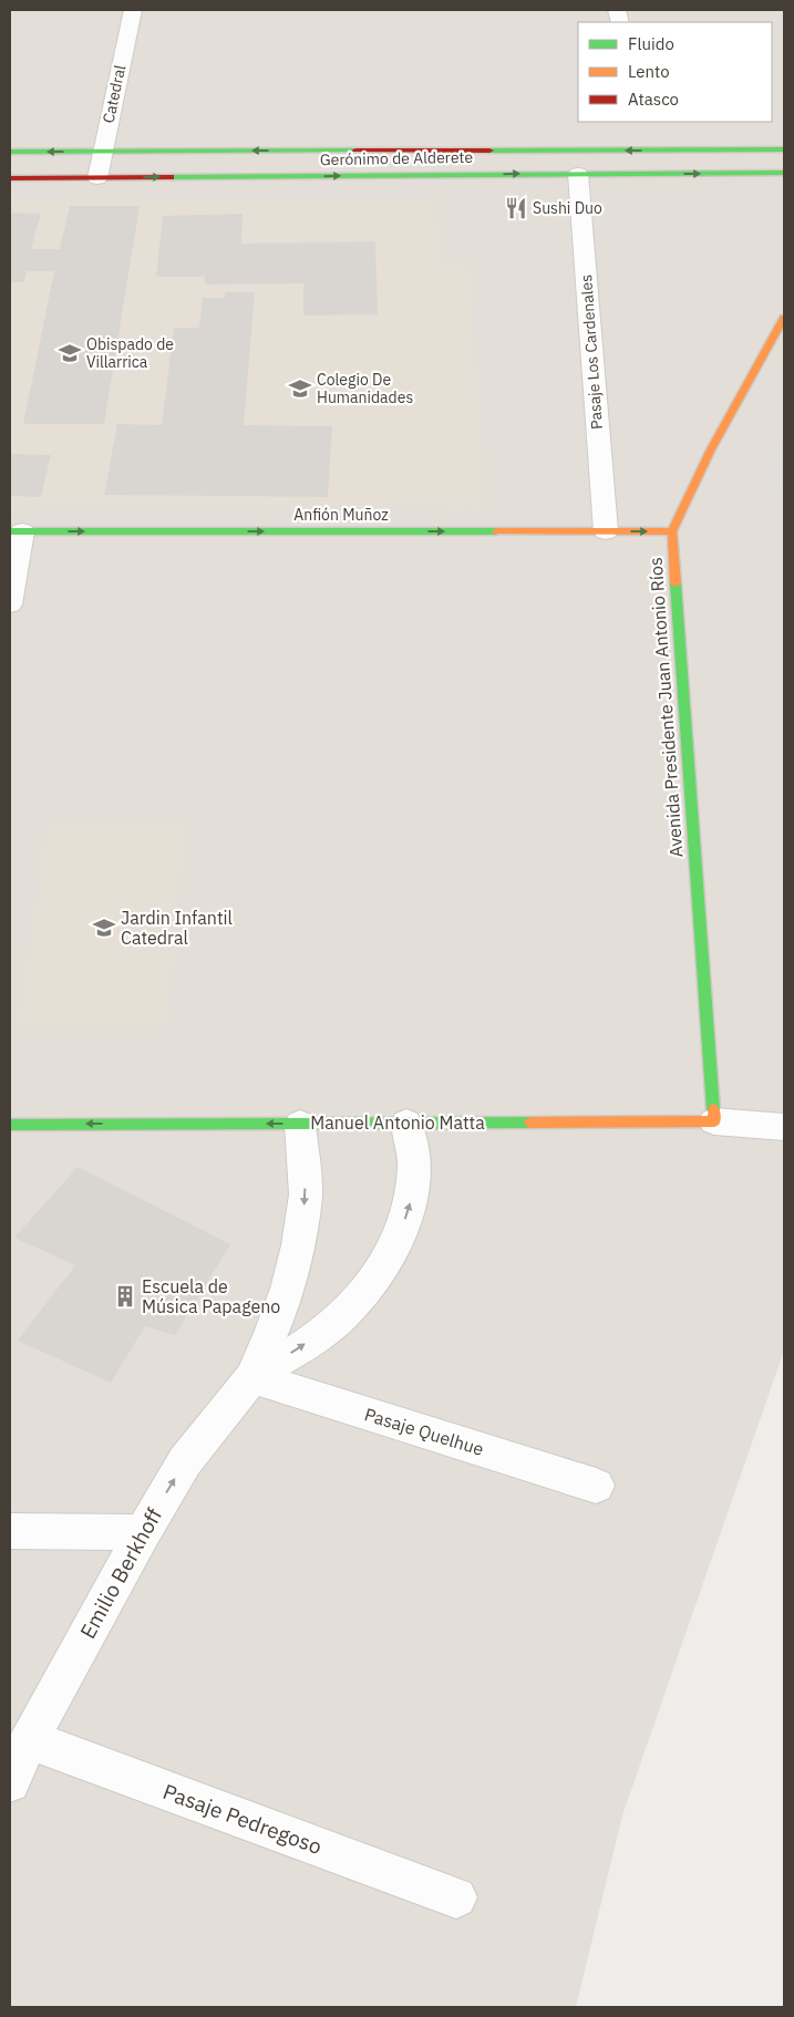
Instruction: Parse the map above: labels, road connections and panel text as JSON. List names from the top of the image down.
{
  "streets": {
    "street": [
      "Catedral",
      "Gerónimo de Alderete",
      "Pasaje Los Cardenales",
      "Anfión Muñoz",
      "Avenida Presidente Juan Antonio Ríos",
      "Manuel Antonio Matta",
      "Pasaje Quelhue",
      "Emilio Berkhoff",
      "Pasaje Pedregoso"
    ]
  },
  "crossings": [
    ["Catedral", "Gerónimo de Alderete"],
    ["Gerónimo de Alderete", "Pasaje Los Cardenales"],
    ["Pasaje Los Cardenales", "Anfión Muñoz"],
    ["Anfión Muñoz", "Avenida Presidente Juan Antonio Ríos"],
    ["Avenida Presidente Juan Antonio Ríos", "Manuel Antonio Matta"],
    ["Manuel Antonio Matta", "Emilio Berkhoff"],
    ["Pasaje Quelhue", "Emilio Berkhoff"],
    ["Emilio Berkhoff", "Pasaje Pedregoso"]
  ],
  "one_way": ["Anfión Muñoz", "Manuel Antonio Matta"],
  "places": {
    "restaurant": ["Sushi Duo"],
    "school or university": ["Obispado de Villarrica", "Colegio De Humanidades", "Jardin Infantil Catedral"],
    "building": ["Escuela de Música Papageno"]
  },
  "legend": ["Fluido", "Lento", "Atasco"]
}
